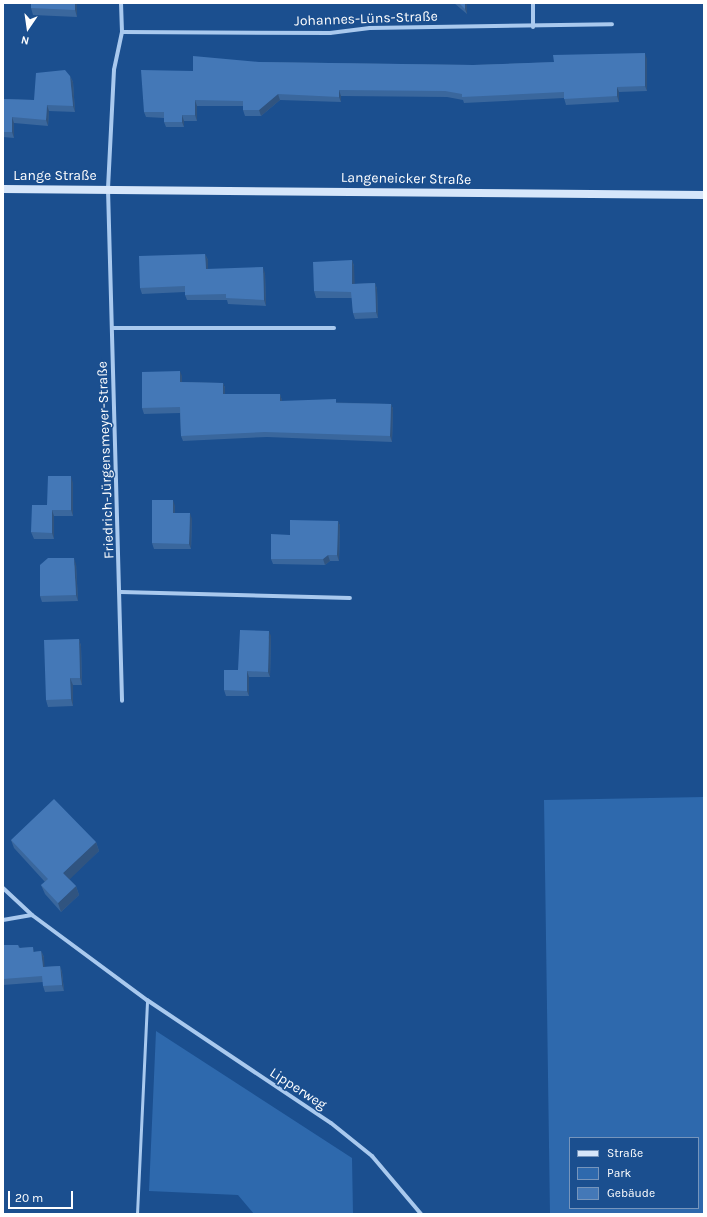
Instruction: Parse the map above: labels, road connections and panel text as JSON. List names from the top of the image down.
{
  "streets": {
    "main road": ["Lange Straße", "Langeneicker Straße"],
    "street": ["Johannes-Lüns-Straße", "Friedrich-Jürgensmeyer-Straße", "Lipperweg"]
  },
  "crossings": [
    ["Johannes-Lüns-Straße", "Friedrich-Jürgensmeyer-Straße"],
    ["Lange Straße", "Langeneicker Straße"],
    ["Lange Straße", "Friedrich-Jürgensmeyer-Straße"],
    ["Langeneicker Straße", "Friedrich-Jürgensmeyer-Straße"]
  ],
  "legend": ["Straße", "Park", "Gebäude"],
  "scale_bar": "20 m",
  "north": "bottom"
}
